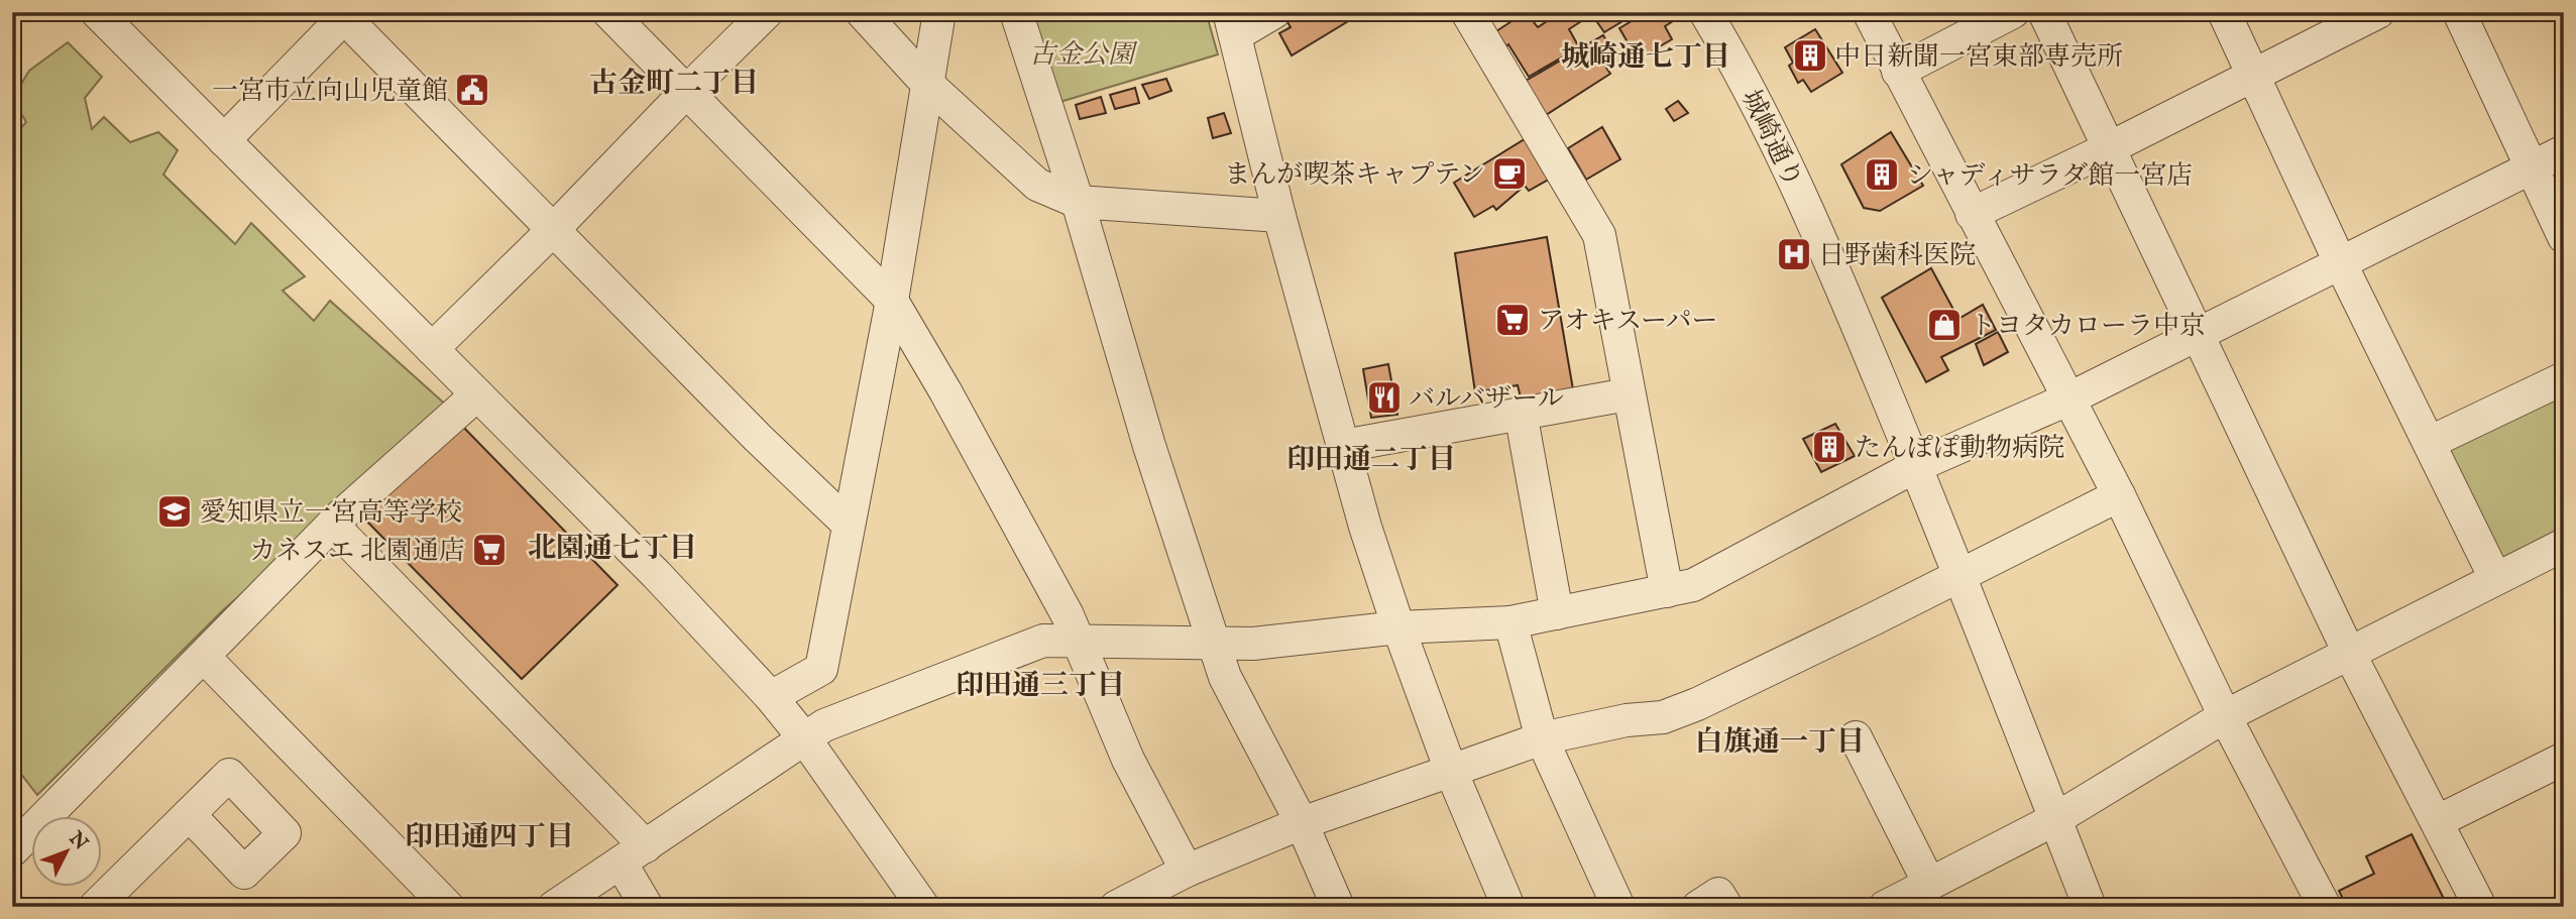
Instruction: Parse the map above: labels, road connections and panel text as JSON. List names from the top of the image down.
{
  "streets": {
    "street": ["城崎通り"]
  },
  "districts": [
    "城崎通七丁目",
    "古金町二丁目",
    "印田通二丁目",
    "北園通七丁目",
    "印田通三丁目",
    "白旗通一丁目",
    "印田通四丁目"
  ],
  "parks": ["古金公園"],
  "places": {
    "building": ["中日新聞一宮東部専売所", "シャディサラダ館一宮店", "たんぽぽ動物病院"],
    "public building": ["一宮市立向山児童館"],
    "cafe": ["まんが喫茶キャプテン"],
    "hospital": ["日野歯科医院"],
    "supermarket": ["アオキスーパー", "カネスエ 北園通店"],
    "shop": ["トヨタカローラ中京"],
    "restaurant": ["バルバザール"],
    "school or university": ["愛知県立一宮高等学校"]
  },
  "north": "top right"
}
